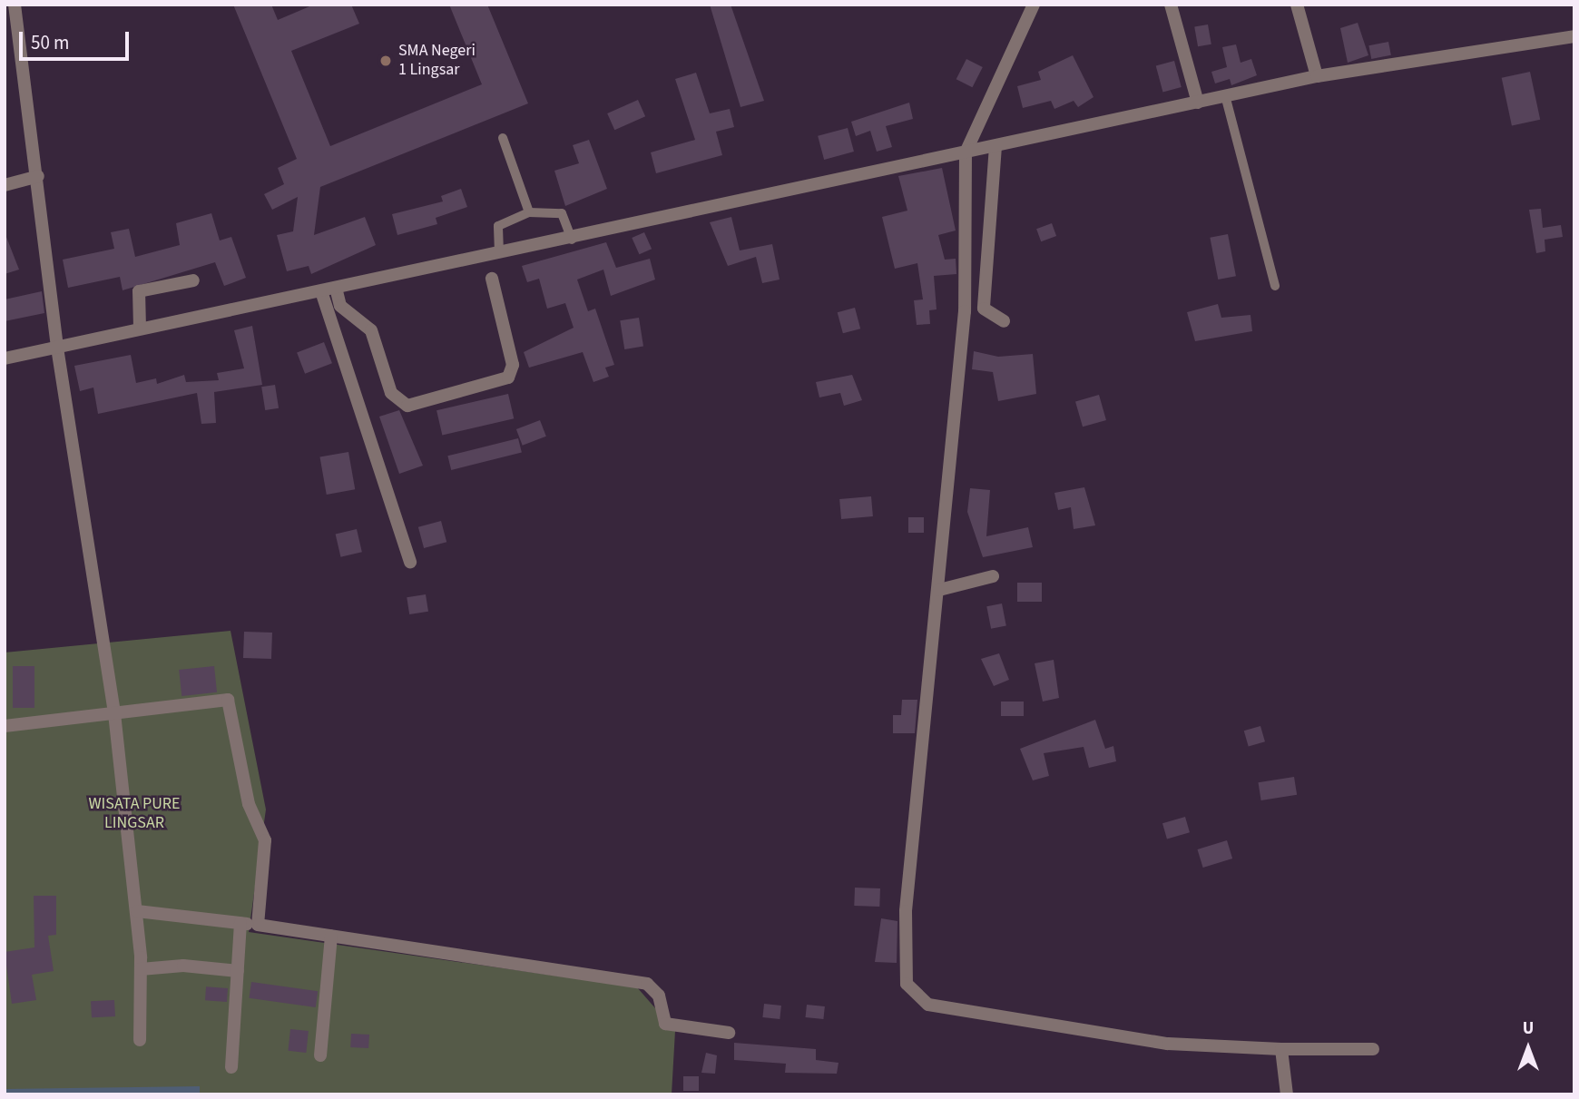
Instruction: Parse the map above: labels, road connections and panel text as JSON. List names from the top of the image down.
{
  "parks": ["WISATA PURE LINGSAR"],
  "places": ["SMA Negeri 1 Lingsar"],
  "scale_bar": "50 m",
  "north": "top"
}
